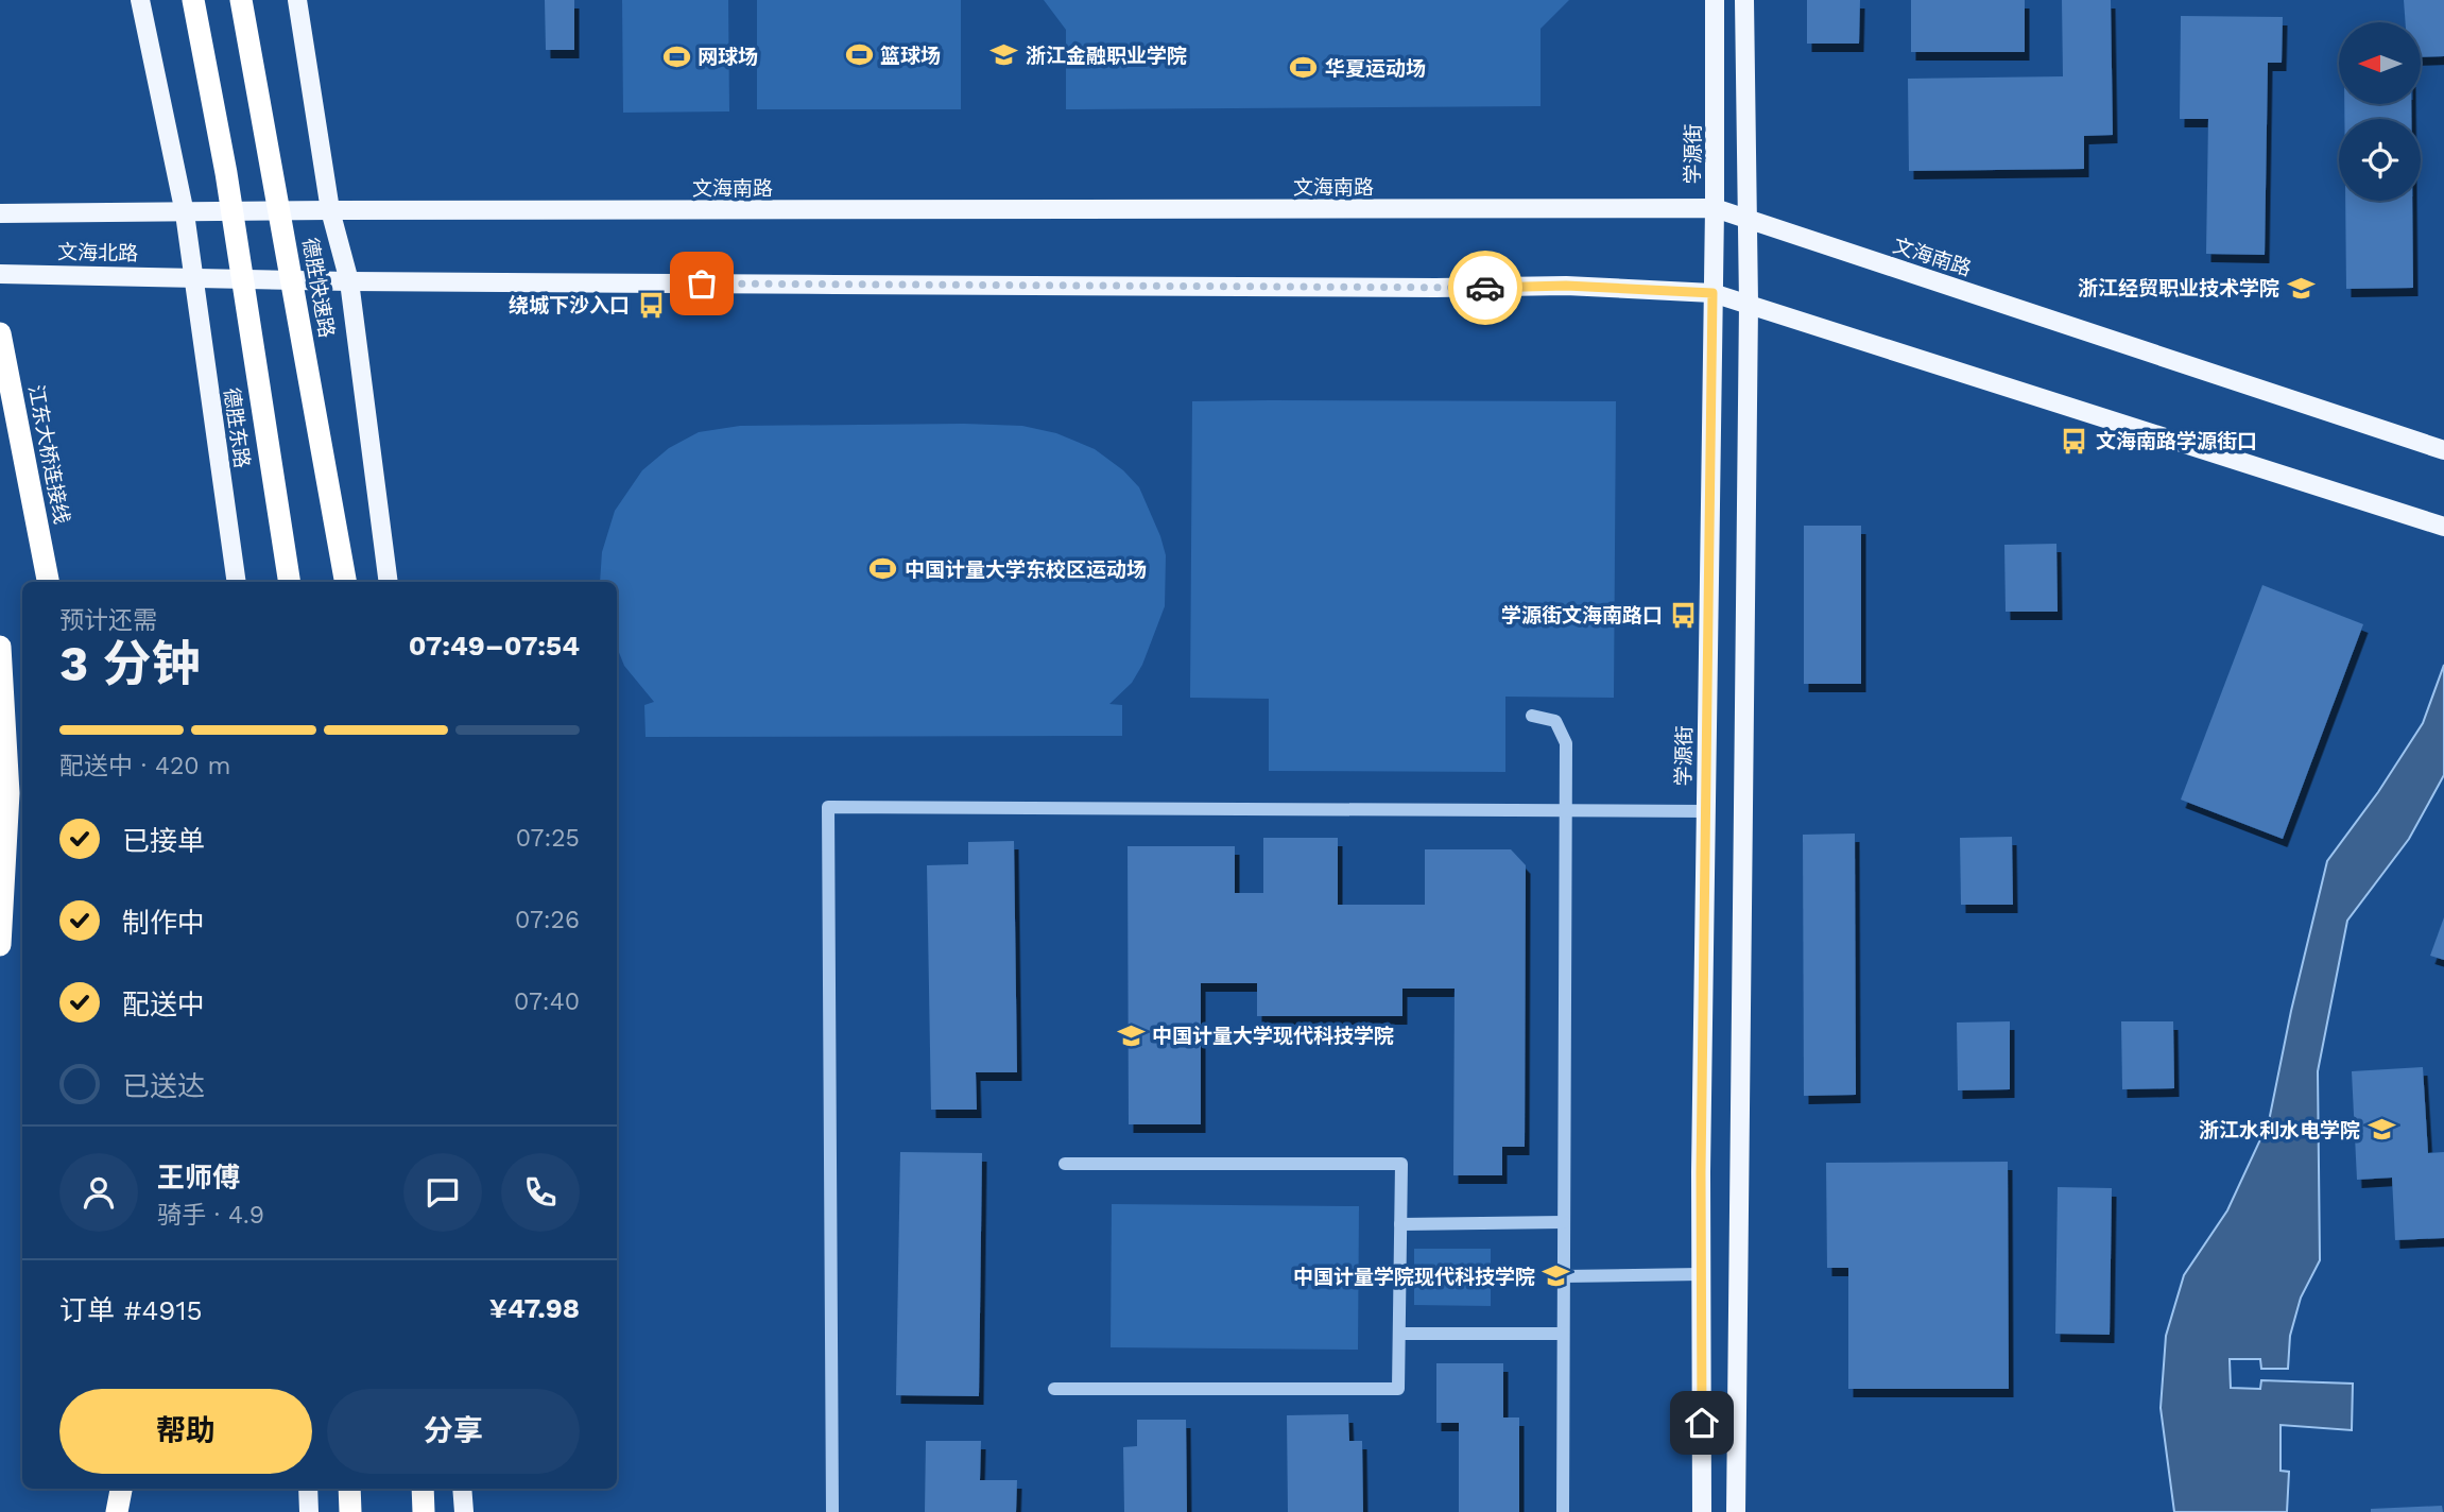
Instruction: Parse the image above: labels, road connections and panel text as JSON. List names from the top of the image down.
{
  "streets": {
    "highway": ["德胜快速路", "江东大桥连接线"],
    "main road": [
      "学源街",
      "文海南路",
      "文海北路",
      "德胜东路"
    ]
  },
  "crossings": [
    ["学源街", "文海南路"],
    ["文海南路", "文海北路"],
    ["文海南路", "德胜东路"],
    ["文海北路", "德胜东路"]
  ],
  "places": {
    "sports": [
      "篮球场",
      "网球场",
      "华夏运动场",
      "中国计量大学东校区运动场"
    ],
    "school or university": [
      "浙江金融职业学院",
      "浙江经贸职业技术学院",
      "中国计量大学现代科技学院",
      "浙江水利水电学院",
      "中国计量学院现代科技学院"
    ],
    "bus stop": ["绕城下沙入口", "文海南路学源街口", "学源街文海南路口"]
  },
  "north": "left",
  "page": {
    "heading": ["3 分钟", "预计还需", "07:49–07:54"],
    "panel": [
      "王师傅",
      "骑手 · 4.9",
      "订单 #4915",
      "¥47.98"
    ],
    "bar": "配送中 · 420 m",
    "list": [
      ["已接单", "07:25"],
      ["制作中", "07:26"],
      ["配送中", "07:40"],
      "已送达"
    ],
    "buttons": ["帮助", "分享"]
  }
}
